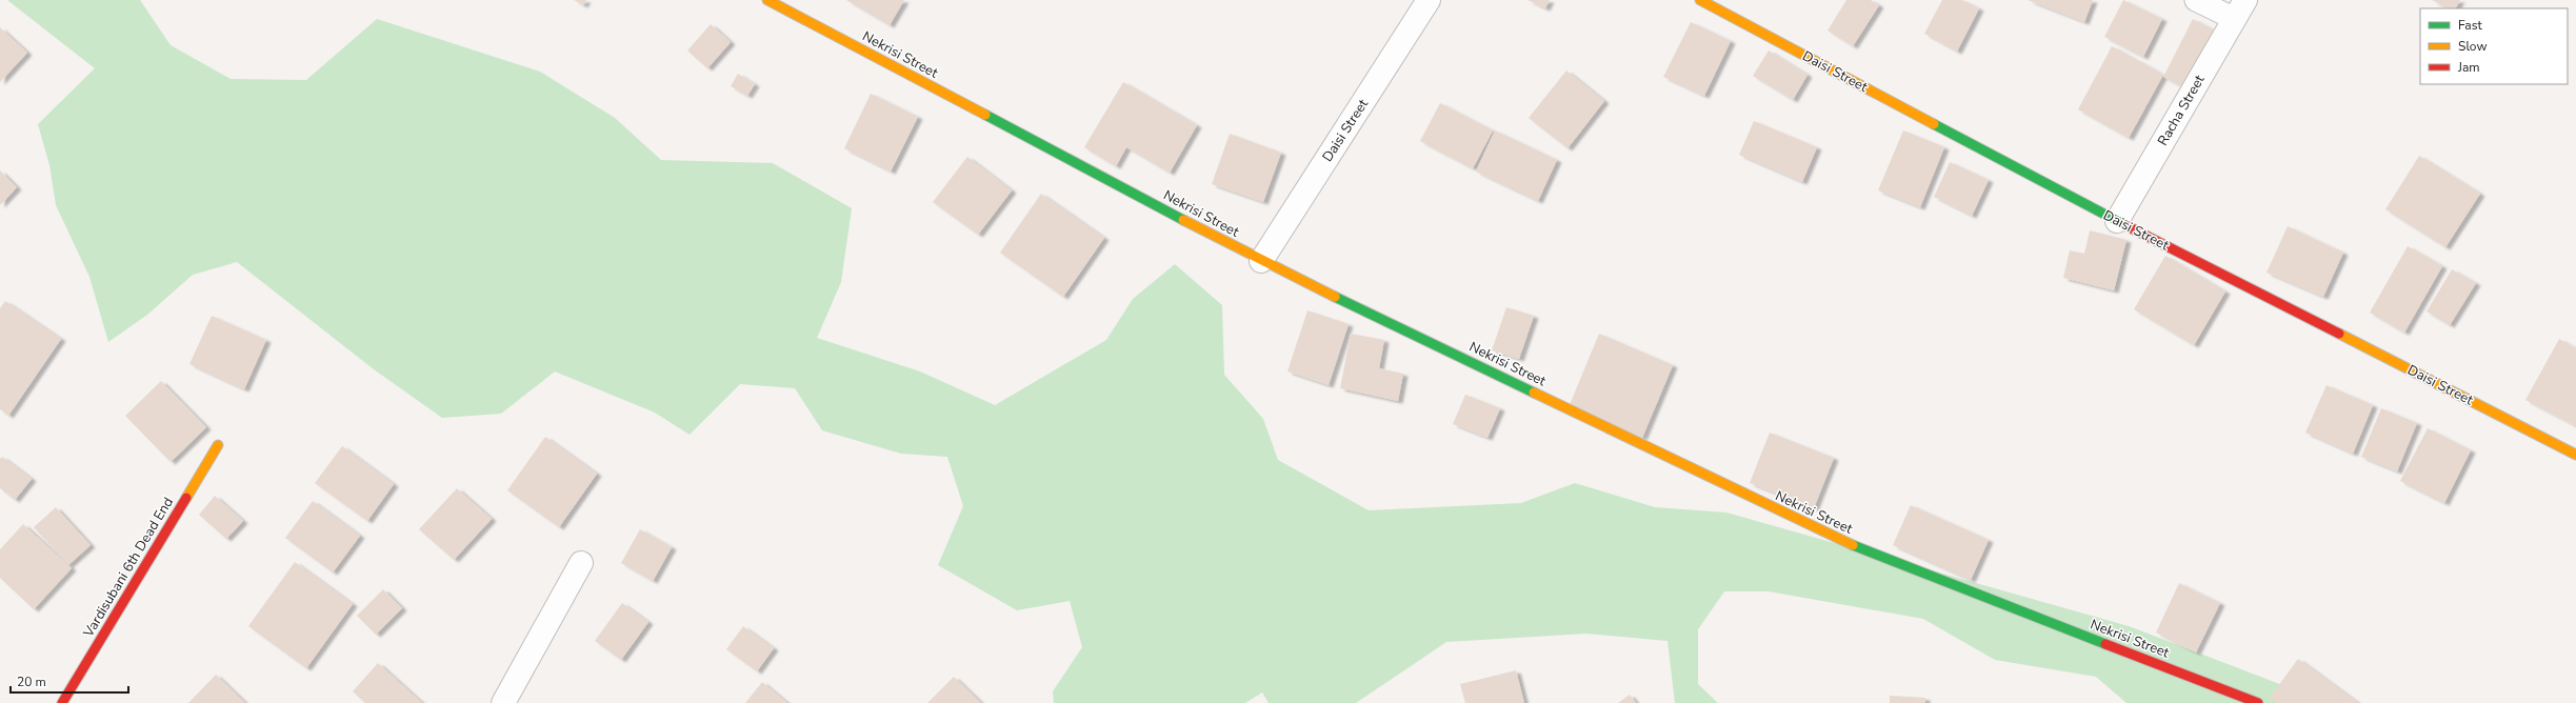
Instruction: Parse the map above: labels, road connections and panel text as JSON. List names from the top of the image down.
{
  "streets": {
    "street": [
      "Nekrisi Street",
      "Daisi Street",
      "Racha Street",
      "Vardisubani 6th Dead End"
    ]
  },
  "crossings": [
    ["Nekrisi Street", "Daisi Street"],
    ["Daisi Street", "Racha Street"]
  ],
  "legend": ["Fast", "Slow", "Jam"],
  "scale_bar": "20 m"
}
